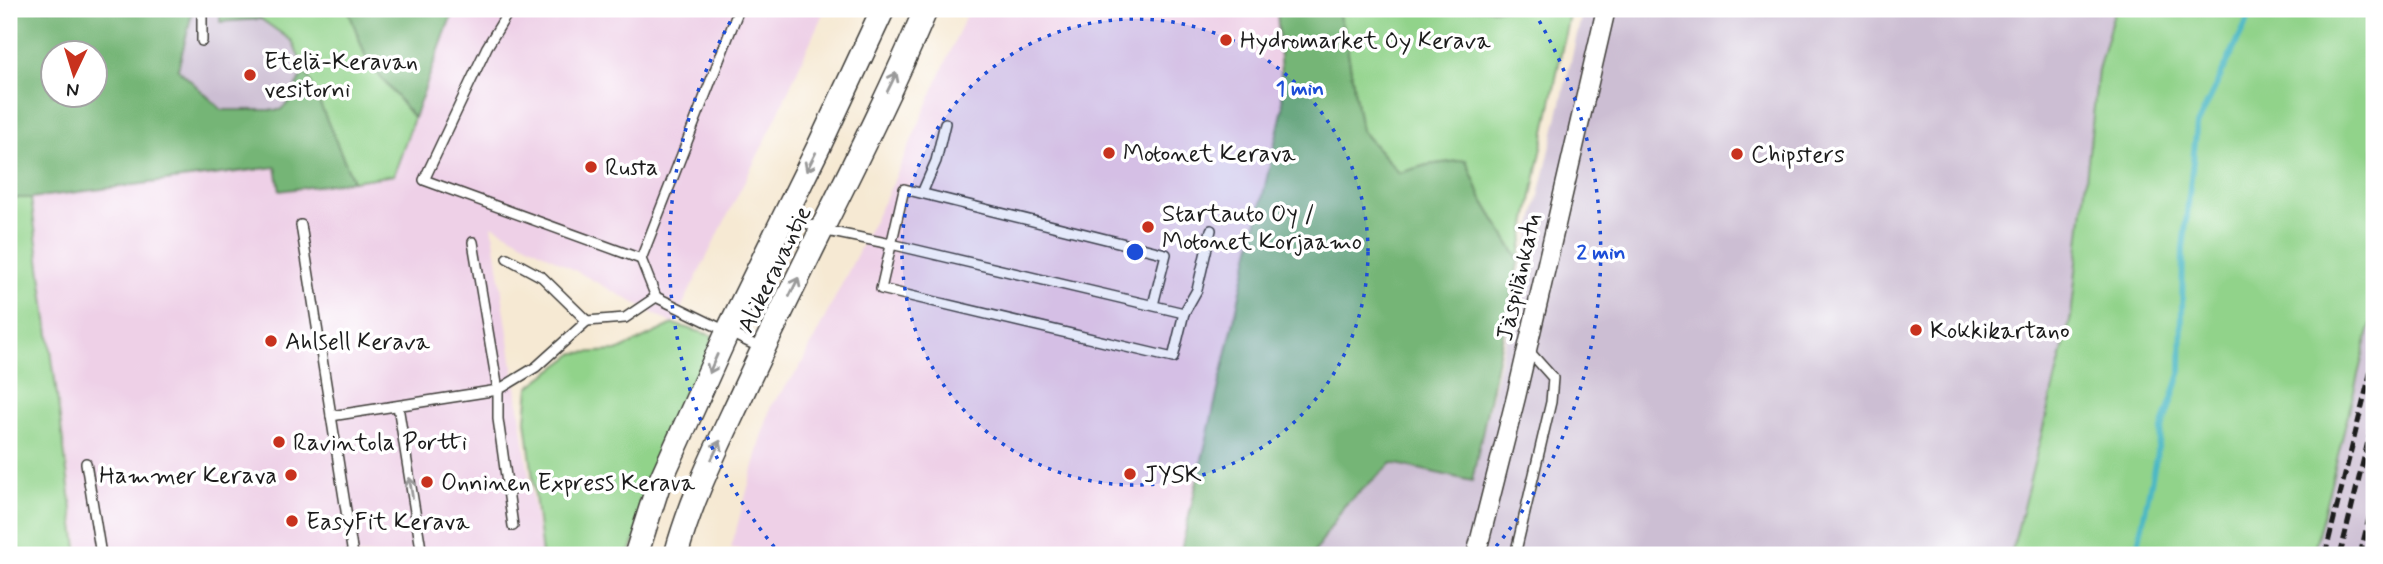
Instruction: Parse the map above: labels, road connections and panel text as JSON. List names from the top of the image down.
{
  "streets": {
    "street": ["Alikeravantie", "Jäspilänkatu"]
  },
  "places": [
    "Hydromarket Oy Kerava",
    "Etelä-Keravan vesitorni",
    "Motonet Kerava",
    "Chipsters",
    "Rusta",
    "Startauto Oy / Motonet Korjaamo",
    "Kokkikartano",
    "Ahlsell Kerava",
    "Ravintola Portti",
    "JYSK",
    "Hammer Kerava",
    "Onninen Express Kerava",
    "EasyFit Kerava"
  ],
  "north": "bottom",
  "rings": ["1 min", "2 min"]
}
